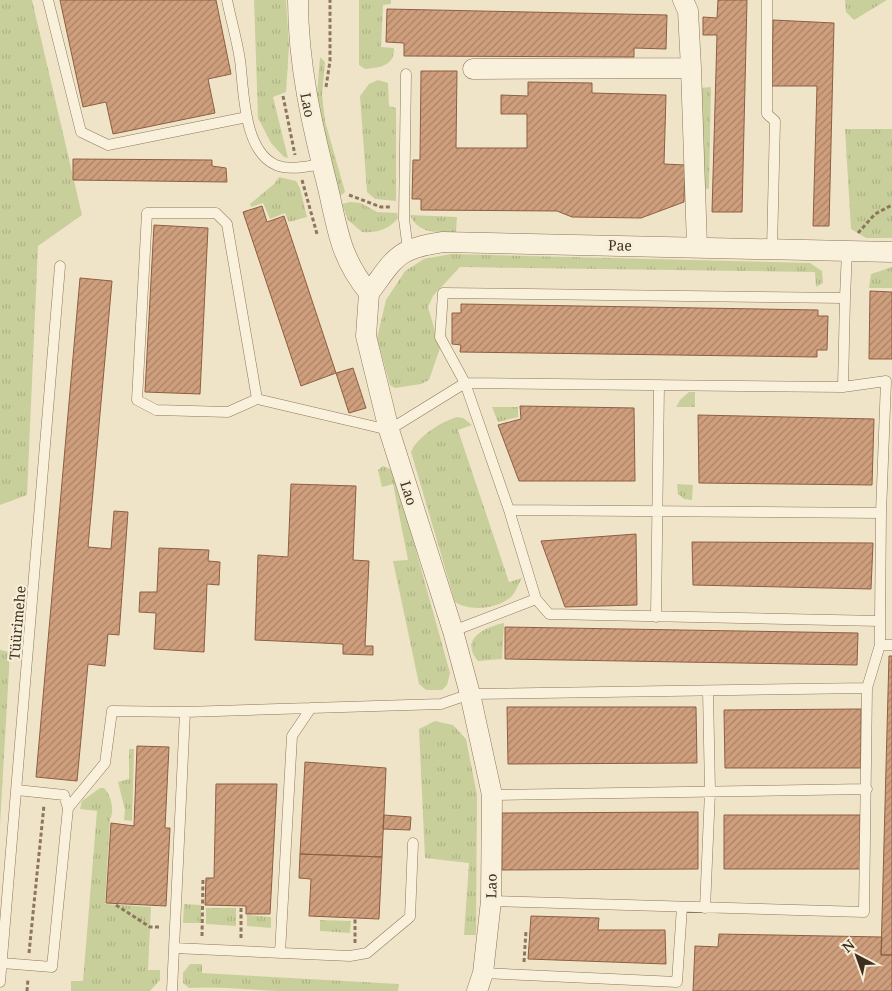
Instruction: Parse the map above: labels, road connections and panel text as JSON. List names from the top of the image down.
{
  "streets": {
    "street": ["Lao", "Pae"],
    "lane": ["Tüürimehe"]
  },
  "crossings": [
    ["Lao", "Pae"]
  ],
  "north": "top left"
}
